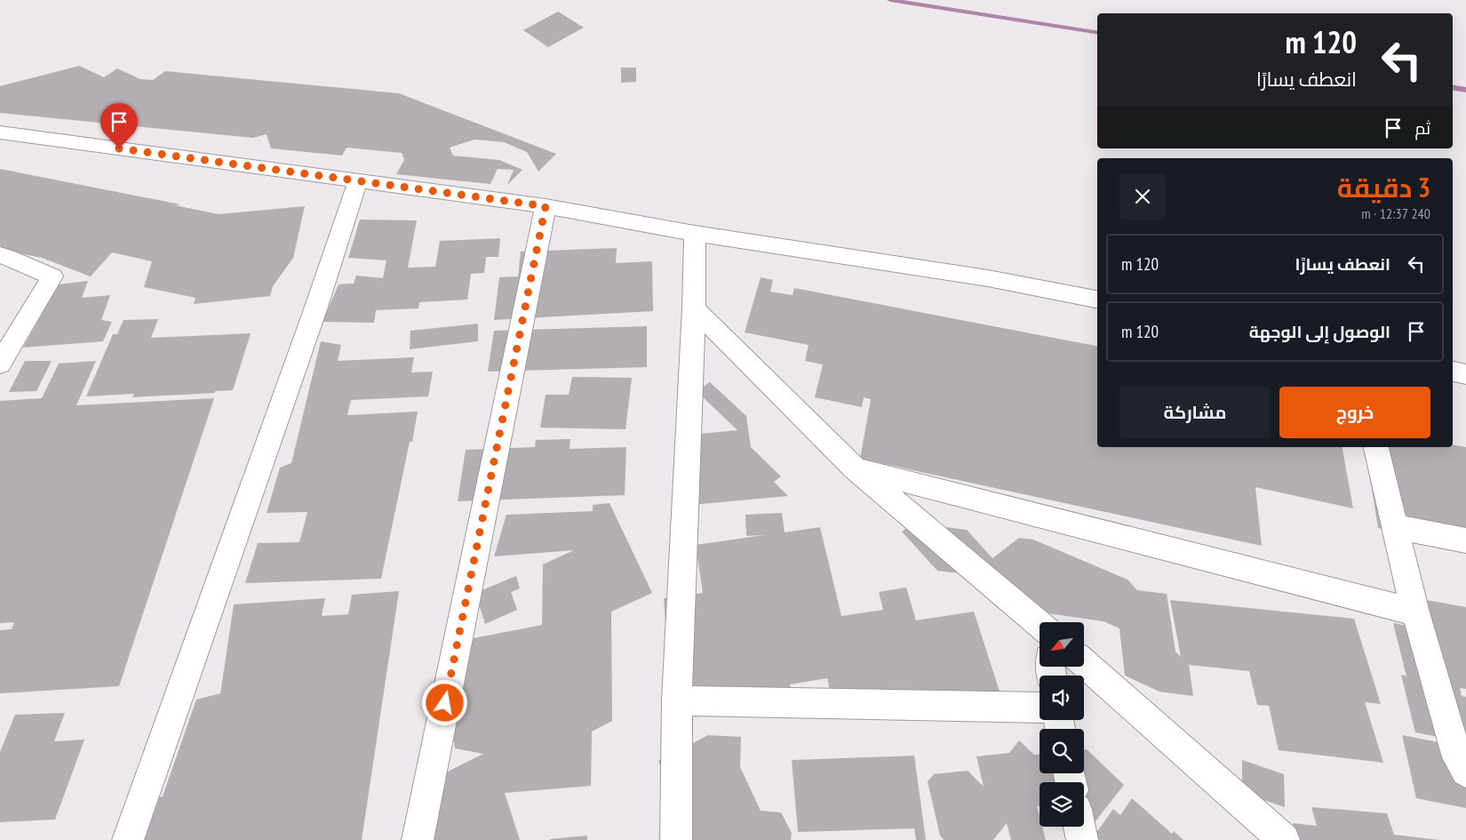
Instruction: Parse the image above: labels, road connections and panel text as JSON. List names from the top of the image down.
{
  "north": "bottom left",
  "page": {
    "turn": ["120 m", "انعطف يسارًا"],
    "then": "ثم",
    "heading": ["3 دقيقة", "240 m · 12:37"],
    "list": [
      {
        "name": "انعطف يسارًا",
        "value": "120 m"
      },
      {
        "name": "الوصول إلى الوجهة",
        "value": "120 m"
      }
    ],
    "buttons": ["خروج", "مشاركة"]
  }
}
